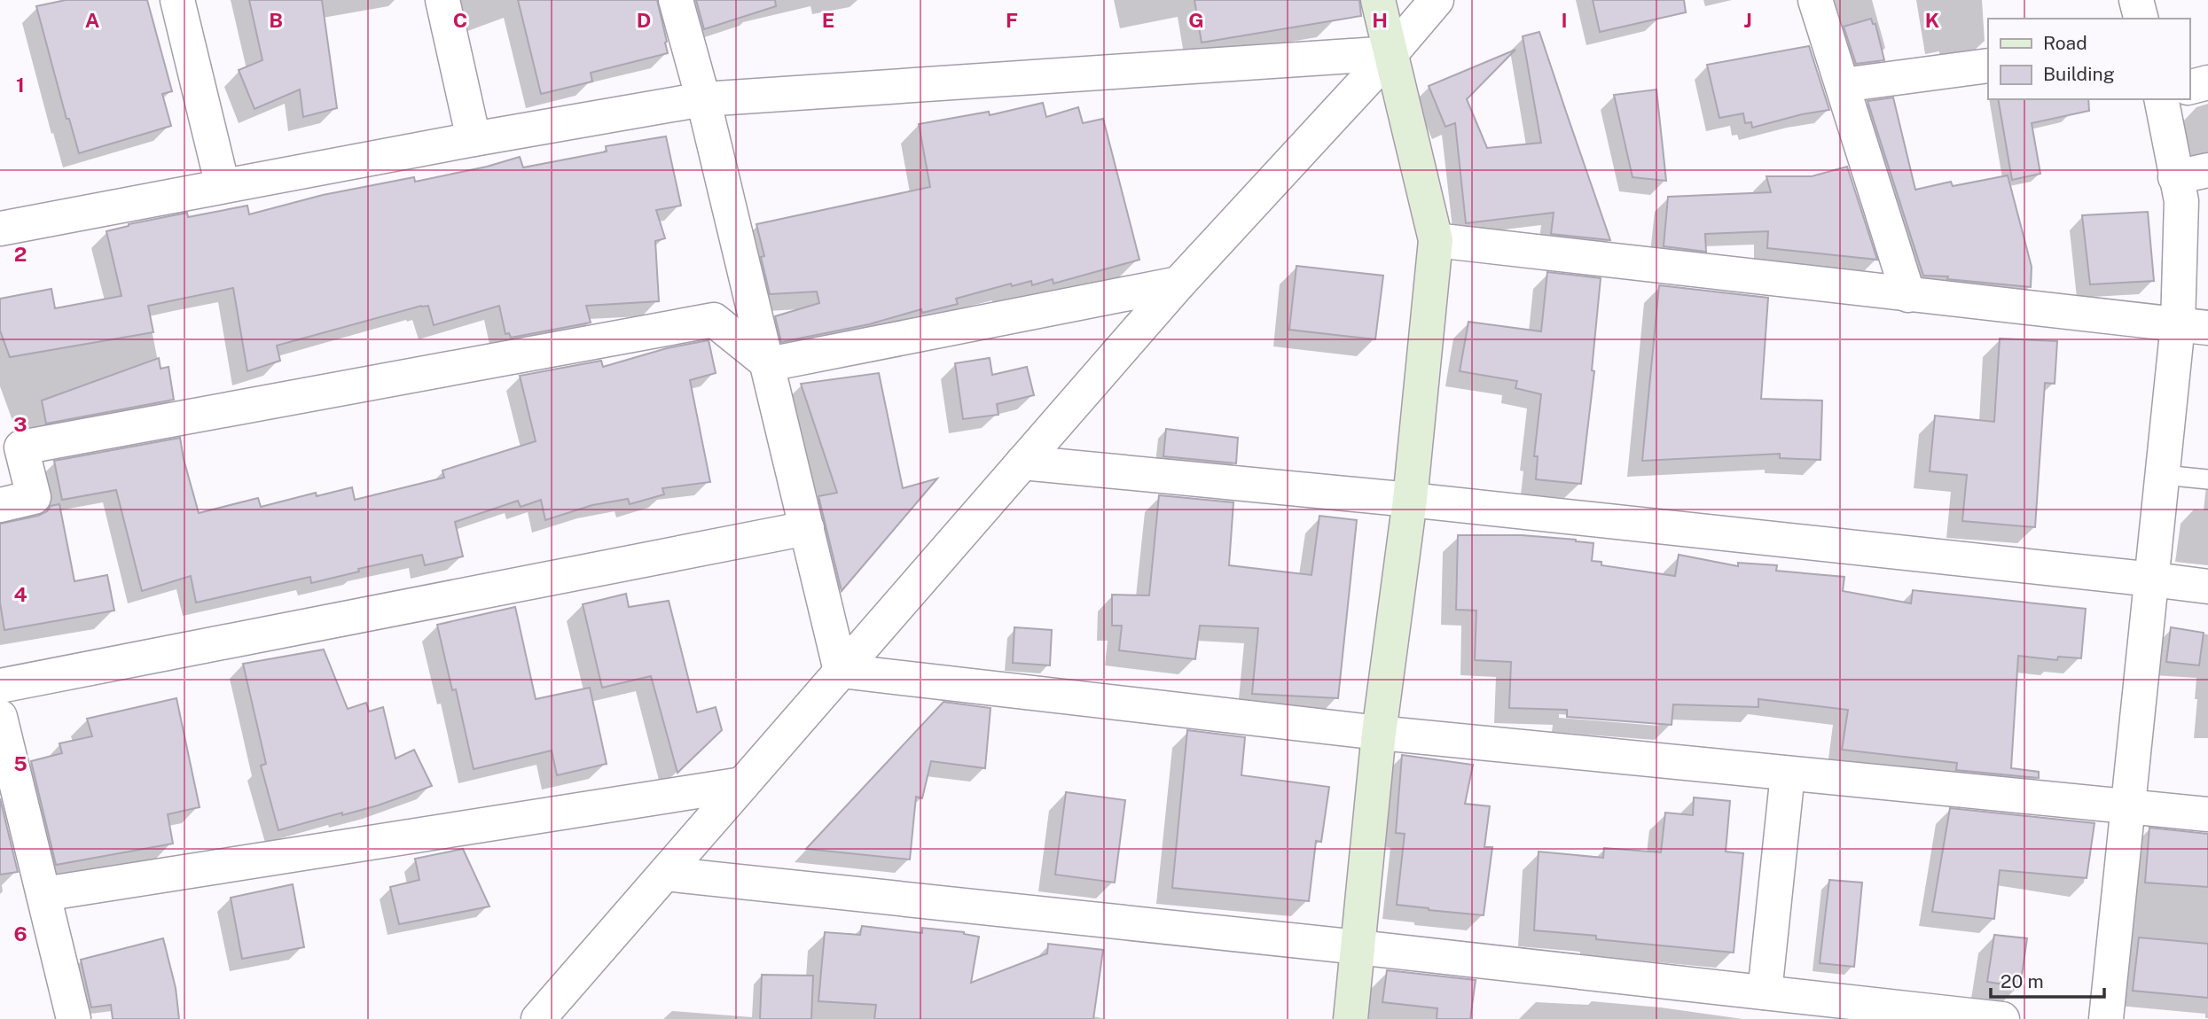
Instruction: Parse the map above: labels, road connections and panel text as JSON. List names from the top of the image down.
{
  "legend": ["Road", "Building"],
  "scale_bar": "20 m",
  "grid": {
    "columns": [
      "A",
      "B",
      "C",
      "D",
      "E",
      "F",
      "G",
      "H",
      "I",
      "J",
      "K"
    ],
    "rows": [
      "1",
      "2",
      "3",
      "4",
      "5",
      "6"
    ]
  }
}
